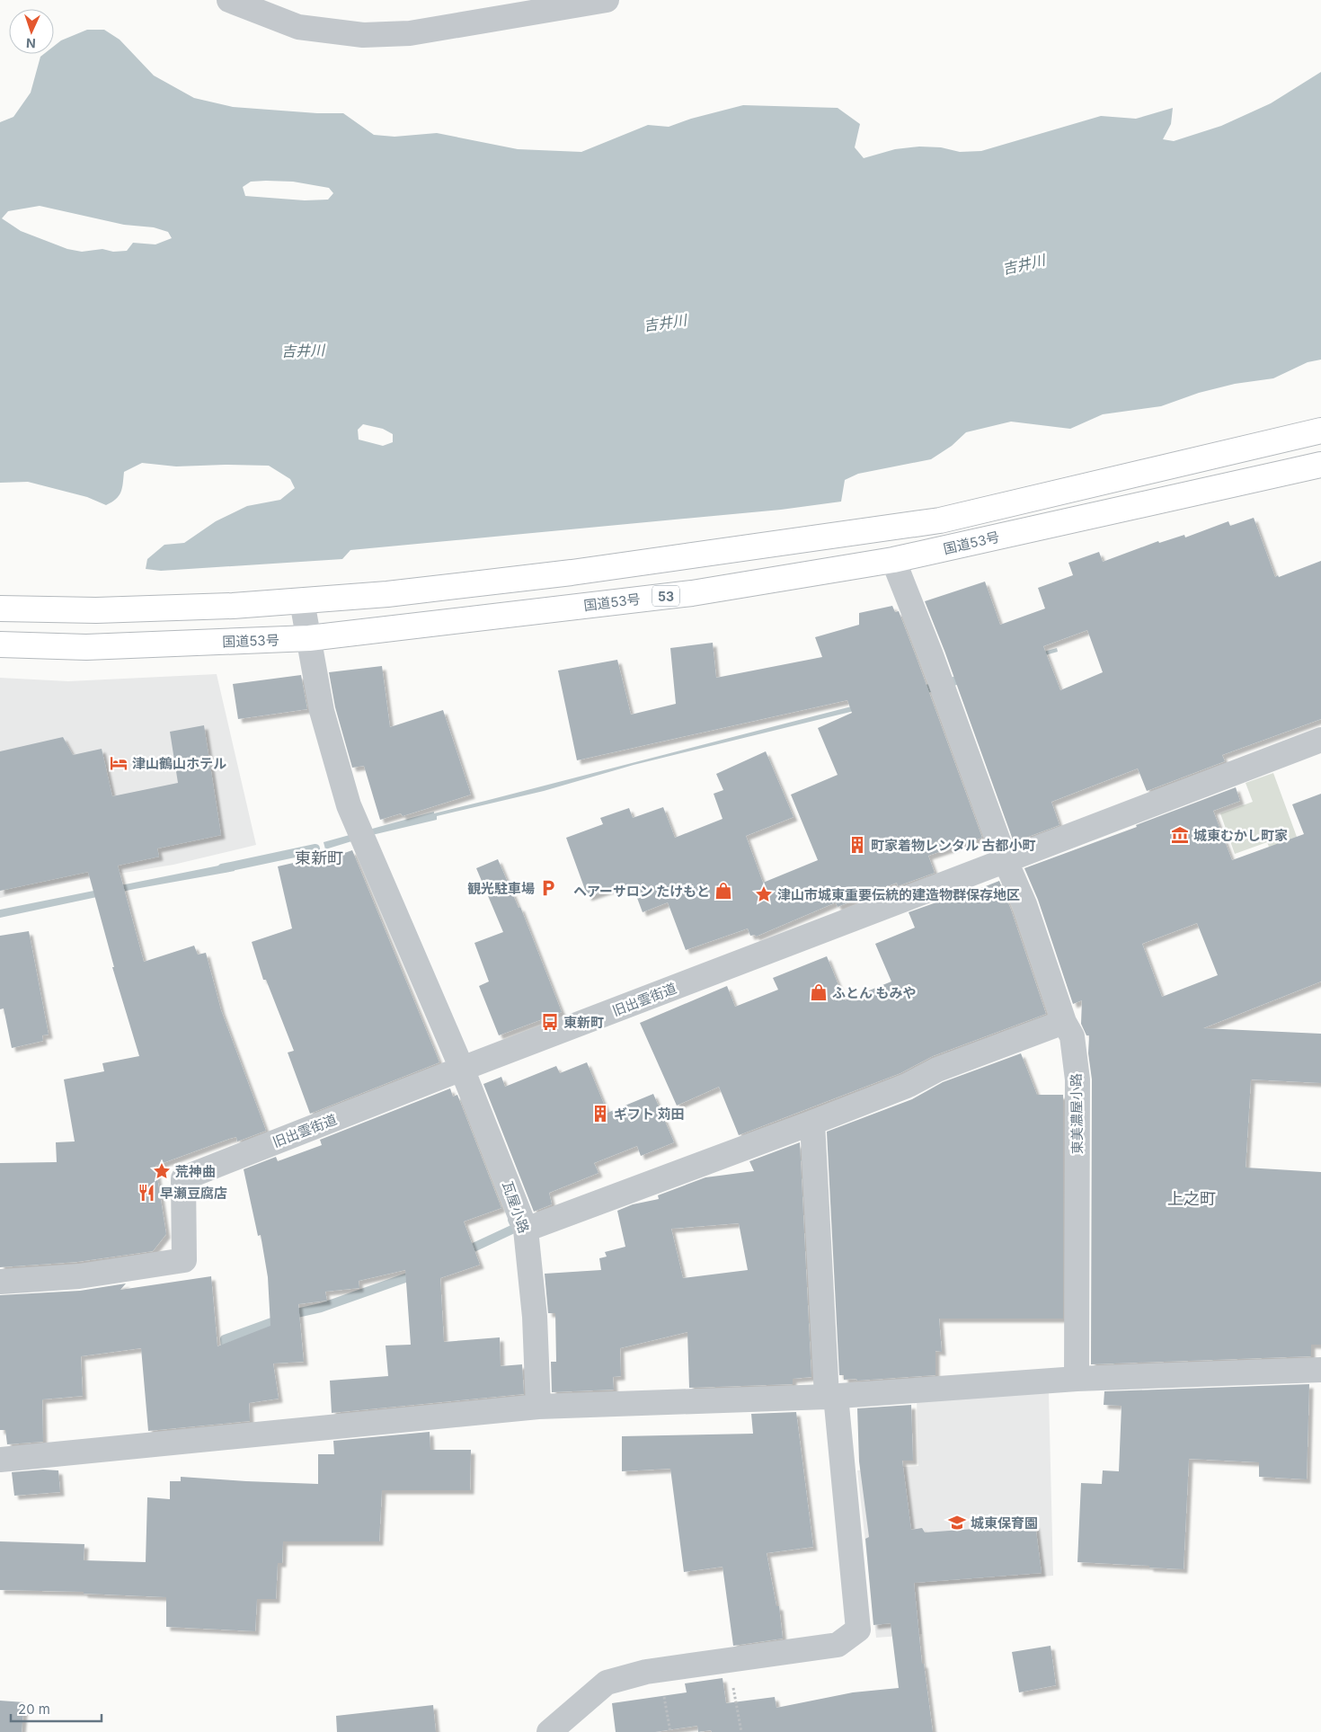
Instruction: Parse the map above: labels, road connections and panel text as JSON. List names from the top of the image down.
{
  "streets": {
    "highway": ["国道53号", "53"],
    "street": ["旧出雲街道", "東美濃屋小路", "瓦屋小路"]
  },
  "crossings": [
    ["国道53号", "東美濃屋小路"],
    ["国道53号", "瓦屋小路"],
    ["旧出雲街道", "東美濃屋小路"],
    ["旧出雲街道", "瓦屋小路"]
  ],
  "districts": ["東新町", "上之町"],
  "water": ["吉井川"],
  "places": {
    "hotel": ["津山鶴山ホテル"],
    "museum": ["城東むかし町家"],
    "building": ["町家着物レンタル 古都小町", "ギフト 苅田"],
    "parking": ["観光駐車場"],
    "shop": ["ヘアーサロン たけもと", "ふとん もみや"],
    "place": ["津山市城東重要伝統的建造物群保存地区", "荒神曲"],
    "bus stop": ["東新町"],
    "restaurant": ["早瀬豆腐店"],
    "school or university": ["城東保育園"]
  },
  "scale_bar": "20 m",
  "north": "bottom"
}
